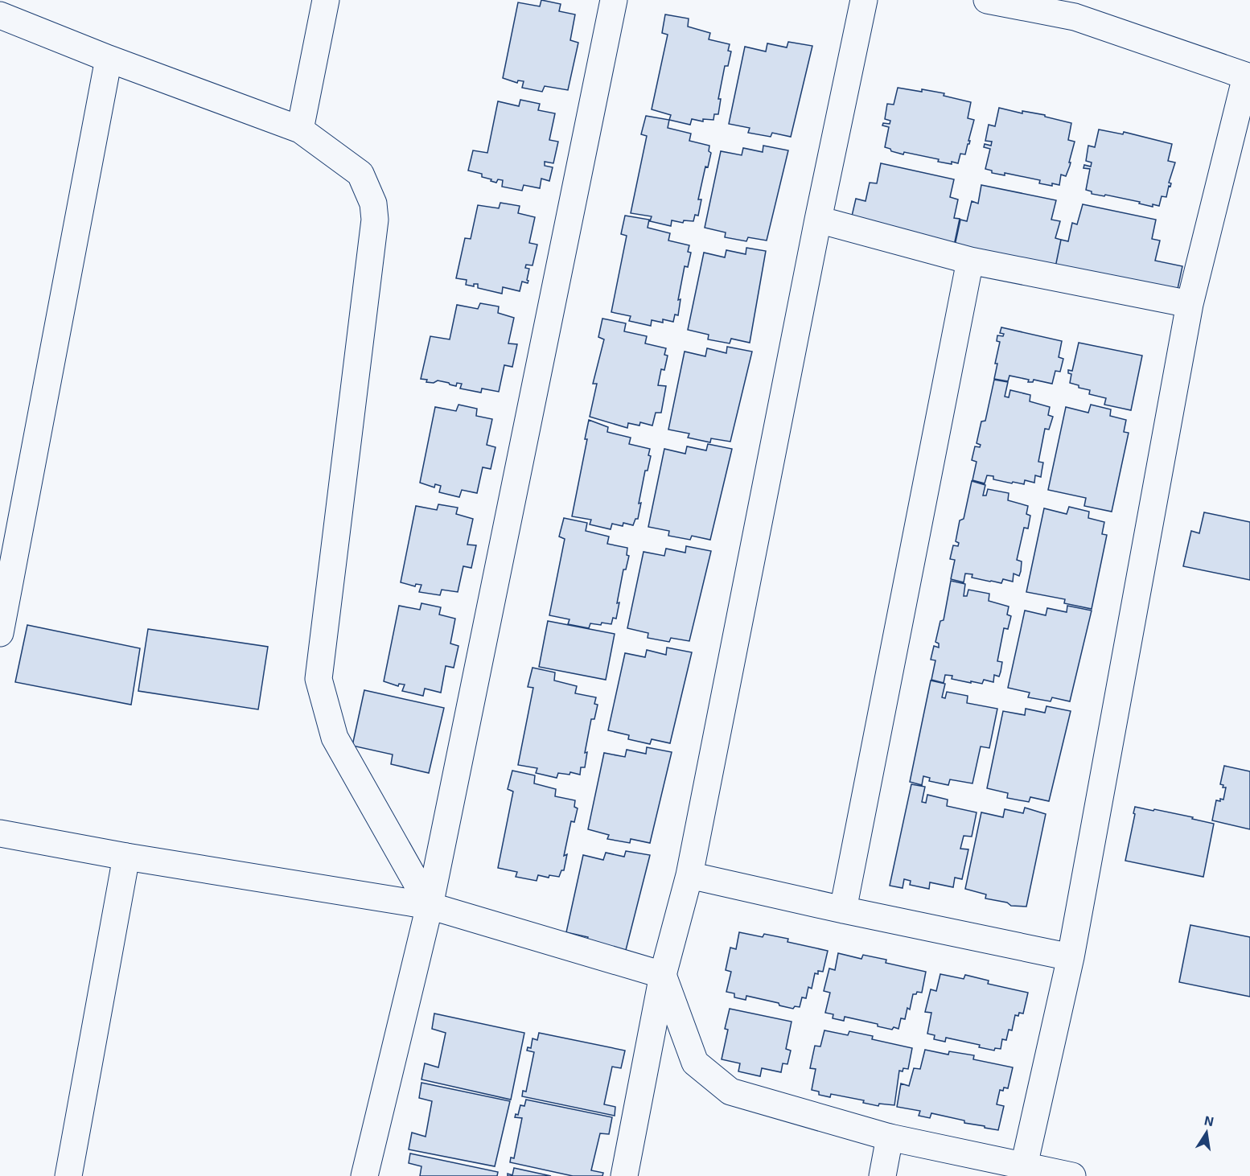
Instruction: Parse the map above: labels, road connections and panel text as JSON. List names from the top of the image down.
{
  "north": "top"
}
